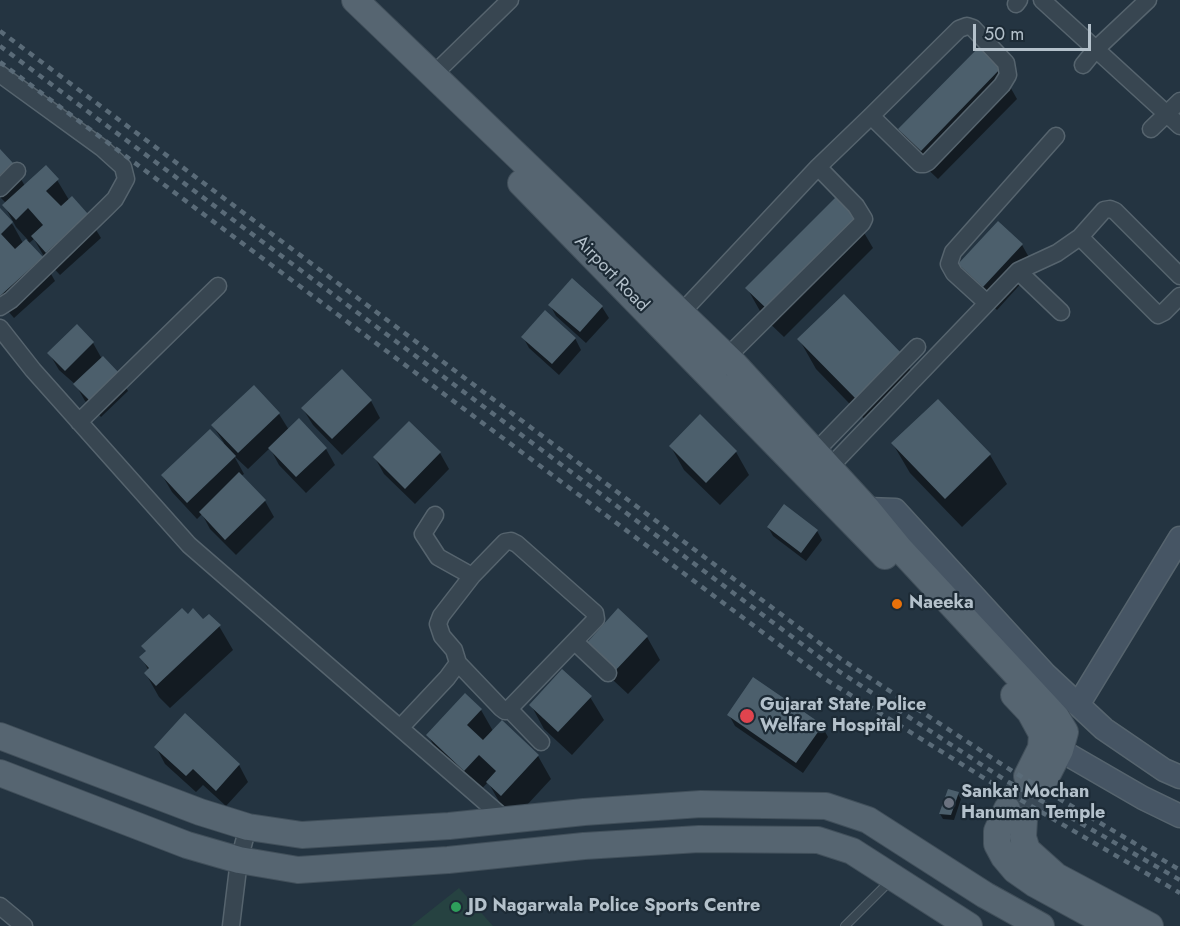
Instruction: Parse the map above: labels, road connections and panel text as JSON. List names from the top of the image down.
{
  "streets": {
    "main road": ["Airport Road"]
  },
  "places": [
    "Naeeka",
    "Gujarat State Police Welfare Hospital",
    "Sankat Mochan Hanuman Temple",
    "JD Nagarwala Police Sports Centre"
  ],
  "scale_bar": "50 m"
}
